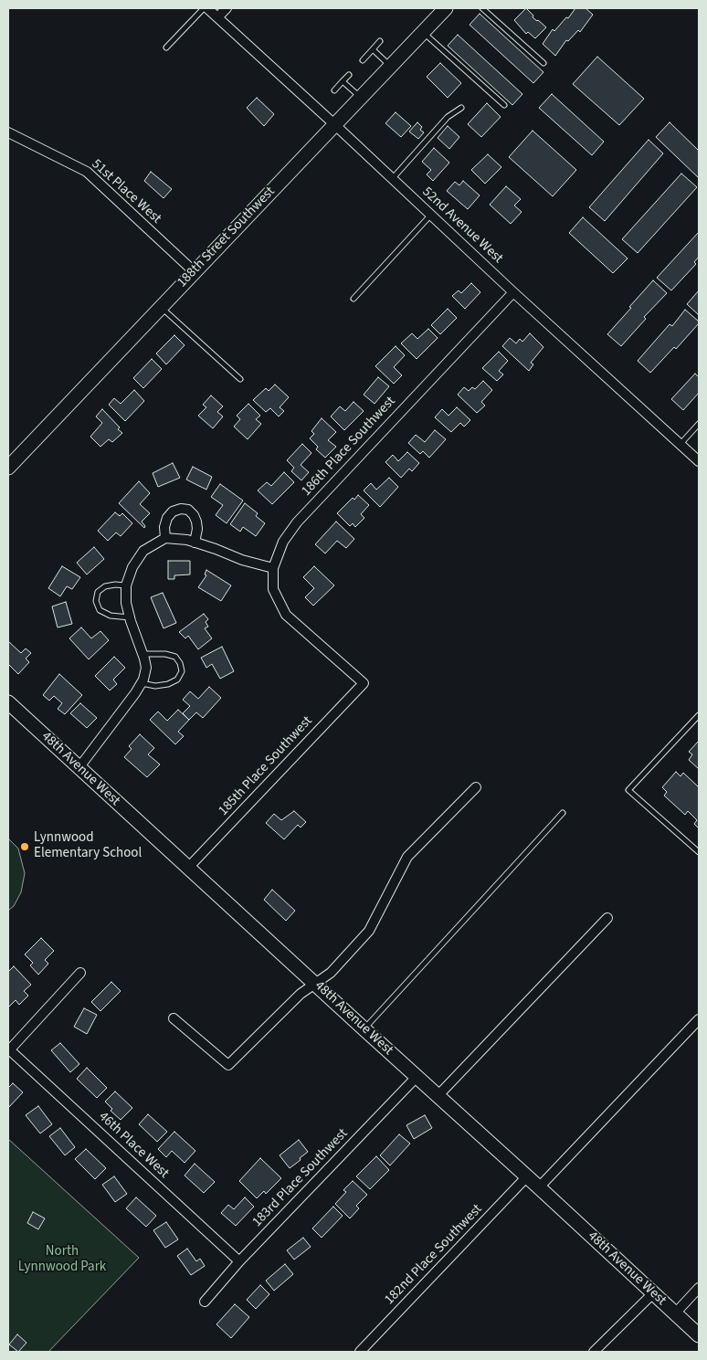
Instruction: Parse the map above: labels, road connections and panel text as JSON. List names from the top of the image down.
{
  "streets": {
    "street": [
      "51st Place West",
      "52nd Avenue West",
      "188th Street Southwest",
      "186th Place Southwest",
      "185th Place Southwest",
      "48th Avenue West",
      "46th Place West",
      "183rd Place Southwest",
      "182nd Place Southwest"
    ]
  },
  "crossings": [
    ["51st Place West", "188th Street Southwest"],
    ["52nd Avenue West", "188th Street Southwest"],
    ["52nd Avenue West", "186th Place Southwest"],
    ["186th Place Southwest", "185th Place Southwest"],
    ["185th Place Southwest", "48th Avenue West"],
    ["48th Avenue West", "183rd Place Southwest"],
    ["48th Avenue West", "182nd Place Southwest"],
    ["46th Place West", "183rd Place Southwest"]
  ],
  "parks": ["North Lynnwood Park"],
  "places": ["Lynnwood Elementary School"]
}
